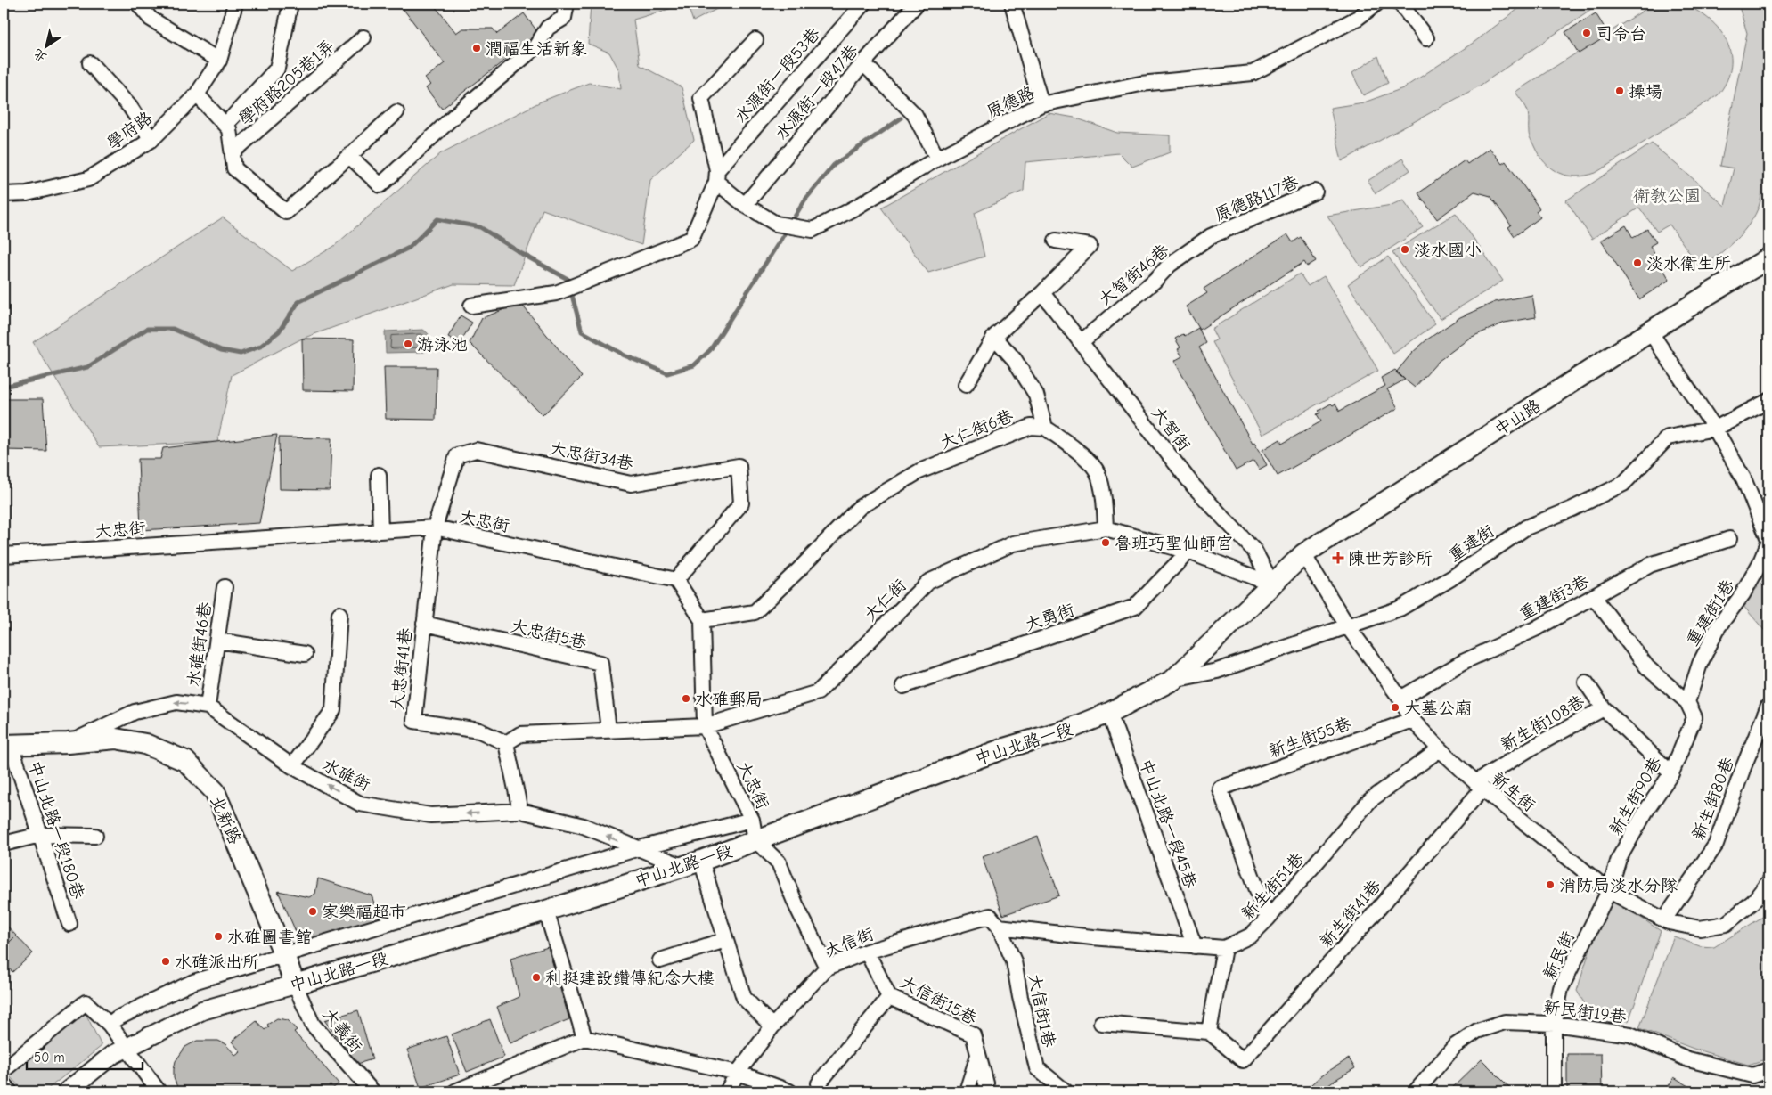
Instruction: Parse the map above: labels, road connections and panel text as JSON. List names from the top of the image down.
{
  "streets": {
    "main road": ["中山路", "中山北路一段", "北新路"],
    "street": [
      "水源街一段53巷",
      "學府路205巷1弄",
      "水源街一段47巷",
      "原德路",
      "學府路",
      "原德路117巷",
      "大智街46巷",
      "大仁街6巷",
      "大智街",
      "大忠街34巷",
      "大忠街",
      "重建街",
      "重建街3巷",
      "大仁街",
      "重建街1巷",
      "大勇街",
      "大忠街5巷",
      "水碓街46巷",
      "大忠街41巷",
      "新生街108巷",
      "新生街55巷",
      "水碓街",
      "新生街",
      "新生街90巷",
      "新生街80巷",
      "中山北路一段45巷",
      "中山北路一段180巷",
      "新生街51巷",
      "新生街41巷",
      "大信街",
      "新民街",
      "大信街15巷",
      "大信街1巷",
      "新民街19巷",
      "大義街"
    ]
  },
  "crossings": [
    ["水源街一段53巷", "原德路"],
    ["水源街一段47巷", "原德路"],
    ["原德路117巷", "大智街46巷"],
    ["大智街46巷", "大智街"],
    ["中山路", "大智街"],
    ["中山路", "大仁街"],
    ["中山路", "中山北路一段"],
    ["中山路", "新生街"],
    ["大仁街6巷", "大忠街"],
    ["大智街", "大仁街"],
    ["大智街", "中山北路一段"],
    ["大忠街34巷", "大忠街"],
    ["大忠街34巷", "大忠街41巷"],
    ["大忠街", "大仁街"],
    ["大忠街", "大忠街41巷"],
    ["大忠街", "中山北路一段"],
    ["重建街", "中山北路一段"],
    ["重建街", "新生街"],
    ["重建街3巷", "新生街"],
    ["大仁街", "大勇街"],
    ["大仁街", "中山北路一段"],
    ["重建街1巷", "新生街90巷"],
    ["大忠街5巷", "大忠街41巷"],
    ["水碓街46巷", "水碓街"],
    ["新生街108巷", "新生街"],
    ["新生街108巷", "新生街41巷"],
    ["新生街55巷", "新生街"],
    ["新生街55巷", "新生街51巷"],
    ["中山北路一段", "水碓街"],
    ["中山北路一段", "北新路"],
    ["中山北路一段", "中山北路一段45巷"],
    ["中山北路一段", "大義街"],
    ["水碓街", "北新路"],
    ["新生街", "新生街90巷"],
    ["新生街", "新生街80巷"],
    ["新生街", "新生街51巷"],
    ["新生街", "新生街41巷"],
    ["新生街", "新民街"],
    ["新生街90巷", "新民街"],
    ["北新路", "中山北路一段180巷"],
    ["北新路", "大義街"],
    ["中山北路一段45巷", "新生街51巷"],
    ["新生街51巷", "大信街"],
    ["新生街51巷", "大信街1巷"],
    ["大信街", "大信街15巷"],
    ["大信街", "大信街1巷"],
    ["新民街", "新民街19巷"]
  ],
  "parks": ["衛教公園"],
  "places": {
    "other": [
      "司令台",
      "潤福生活新象",
      "操場",
      "淡水國小",
      "淡水衛生所",
      "游泳池",
      "魯班巧聖仙師宮",
      "水碓郵局",
      "大墓公廟",
      "消防局淡水分隊",
      "家樂福超市",
      "水碓圖書館",
      "水碓派出所",
      "利挺建設鑽傳紀念大樓"
    ],
    "health": ["陳世芳診所"]
  },
  "scale_bar": "50 m",
  "north": "bottom left"
}
